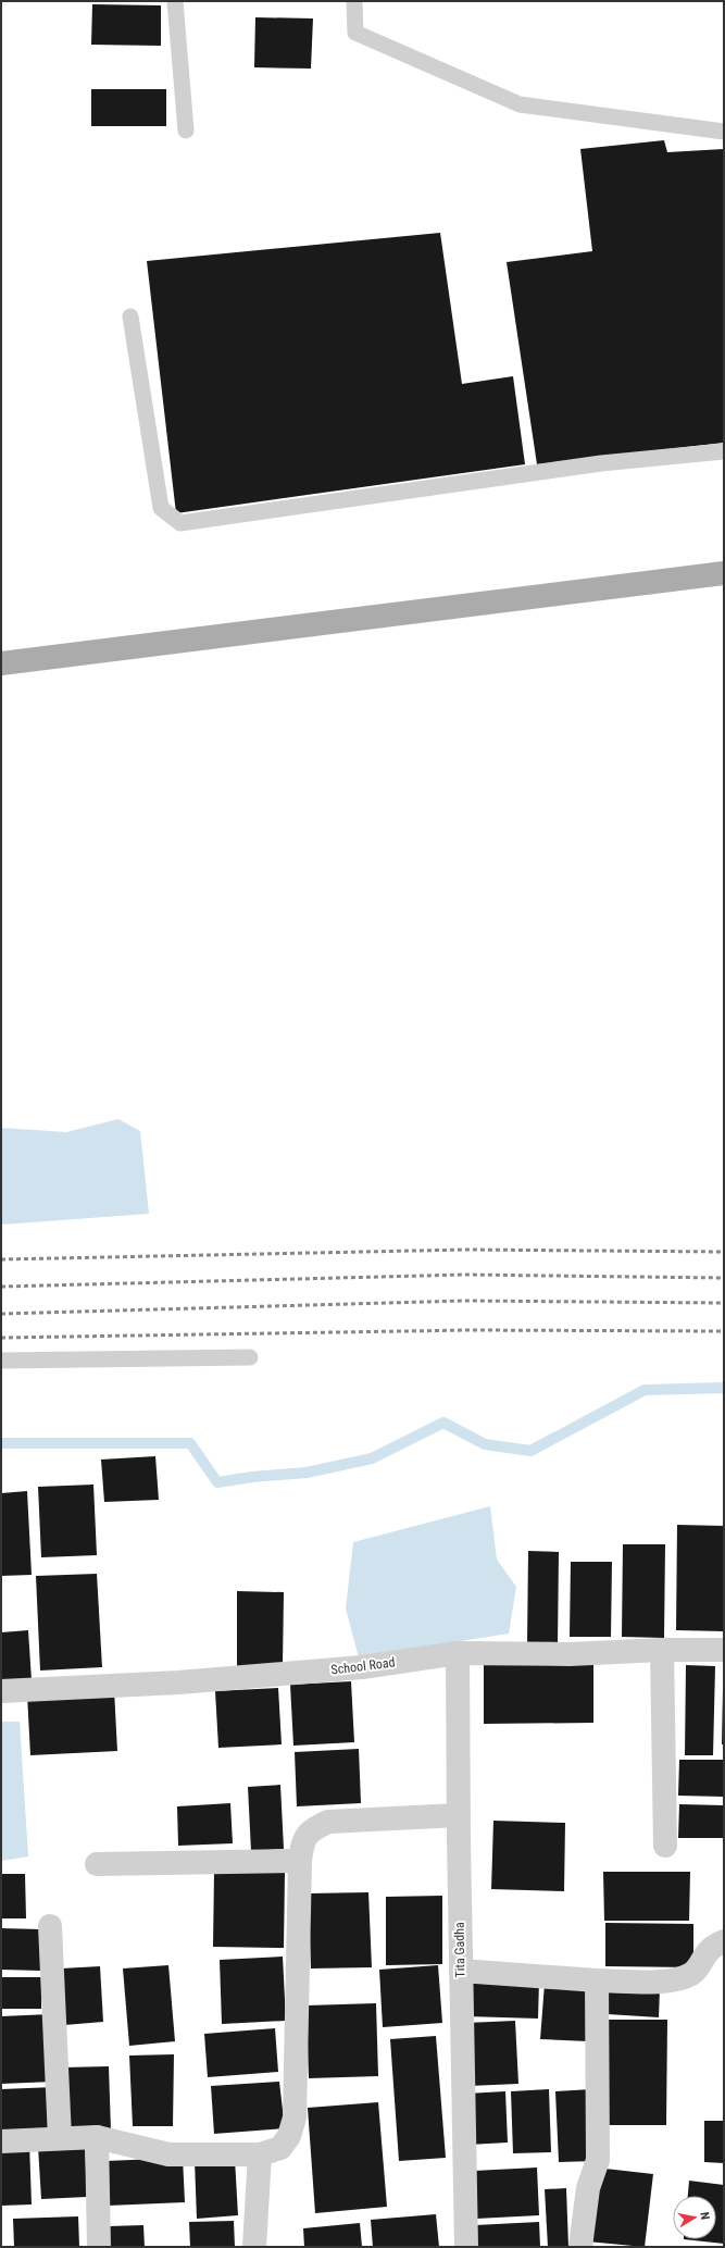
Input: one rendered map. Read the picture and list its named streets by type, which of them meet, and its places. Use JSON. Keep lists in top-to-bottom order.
{
  "streets": {
    "street": ["School Road", "Tita Gadha"]
  },
  "crossings": [
    ["School Road", "Tita Gadha"]
  ],
  "north": "right"
}
